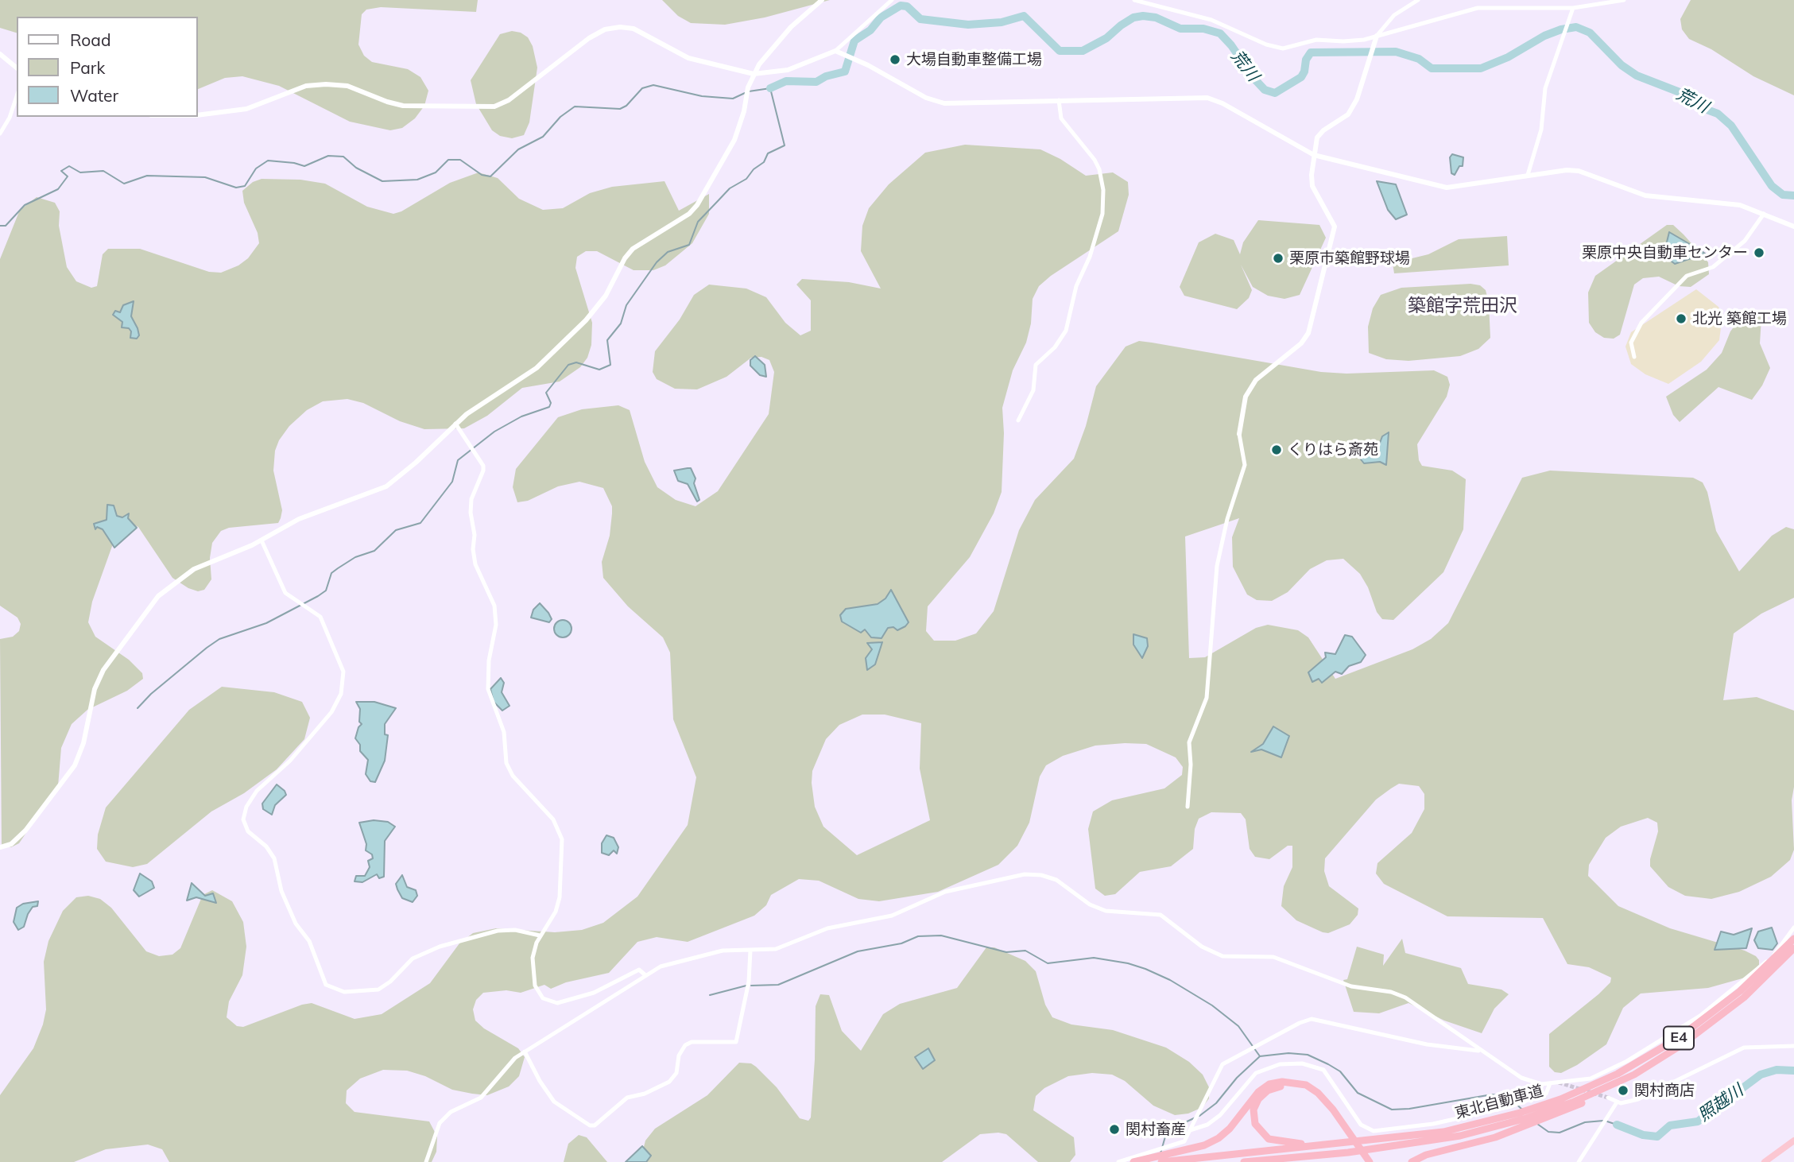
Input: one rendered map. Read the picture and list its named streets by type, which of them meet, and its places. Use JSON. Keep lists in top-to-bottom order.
{
  "streets": {
    "highway": ["E4", "東北自動車道"]
  },
  "crossings": [
    ["E4", "東北自動車道"]
  ],
  "districts": ["築館字荒田沢"],
  "water": ["荒川", "照越川"],
  "places": [
    "大場自動車整備工場",
    "栗原中央自動車センター",
    "栗原市築館野球場",
    "北光 築館工場",
    "くりはら斎苑",
    "関村商店",
    "関村畜産"
  ],
  "legend": ["Road", "Park", "Water"]
}
